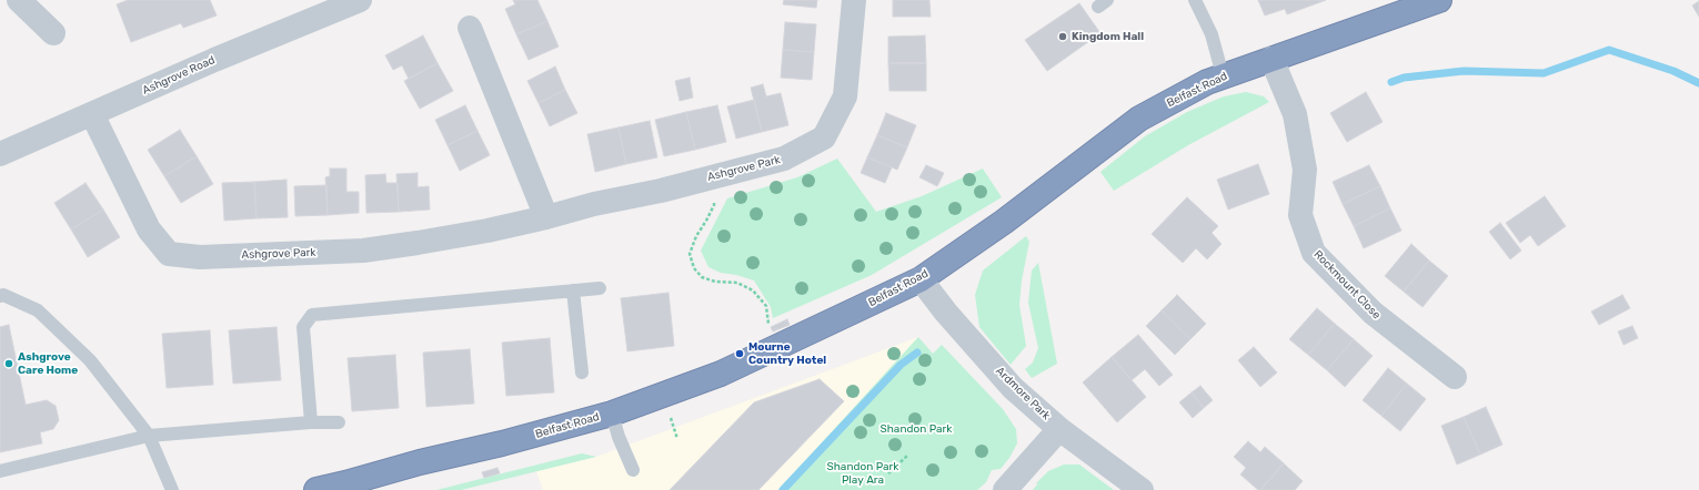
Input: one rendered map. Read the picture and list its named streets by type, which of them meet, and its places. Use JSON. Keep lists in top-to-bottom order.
{
  "streets": {
    "highway": ["Belfast Road"],
    "street": [
      "Ashgrove Road",
      "Ashgrove Park",
      "Rockmount Close",
      "Ardmore Park"
    ]
  },
  "crossings": [
    ["Ashgrove Road", "Ashgrove Park"],
    ["Belfast Road", "Rockmount Close"],
    ["Belfast Road", "Ardmore Park"]
  ],
  "parks": ["Shandon Park", "Shandon Park Play Ara"],
  "places": ["Kingdom Hall", "Mourne Country Hotel", "Ashgrove Care Home"]
}
